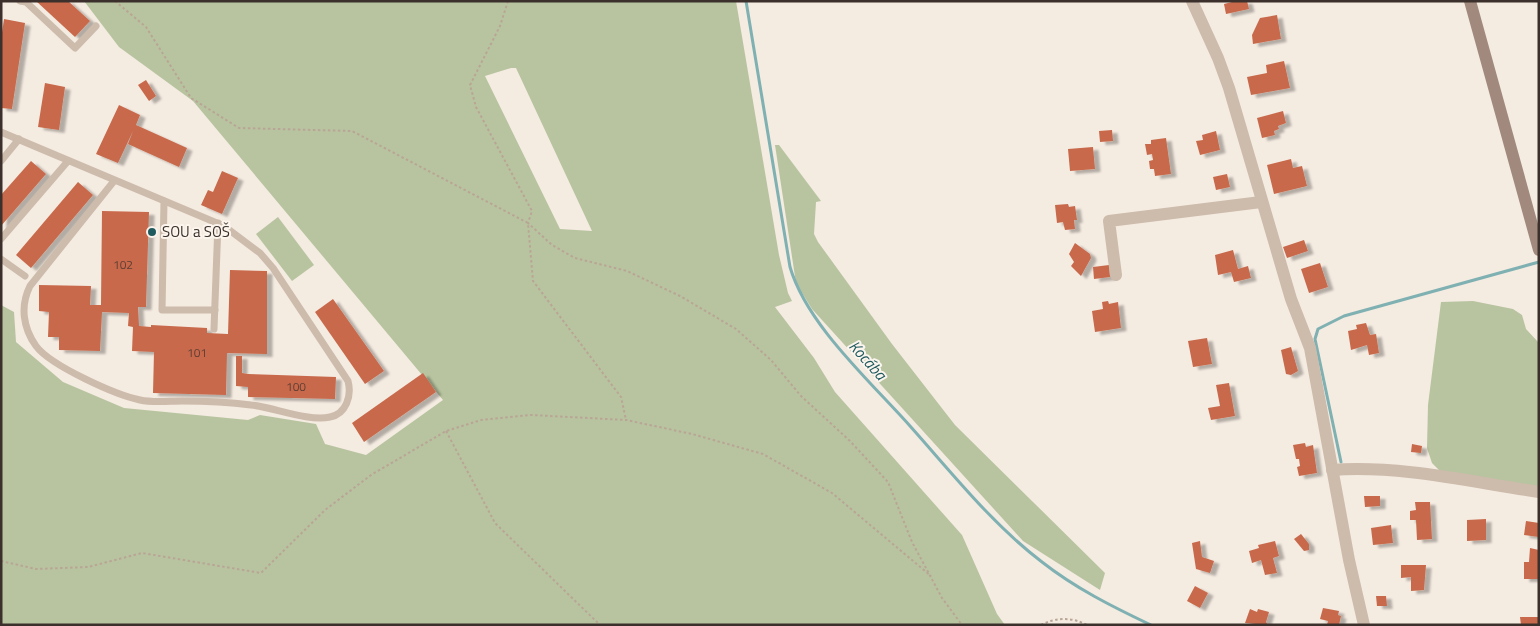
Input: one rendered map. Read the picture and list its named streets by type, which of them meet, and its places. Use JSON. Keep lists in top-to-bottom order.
{
  "water": ["Kocába"],
  "places": ["SOU a SOŠ"],
  "house_numbers": ["102", "101", "100"]
}
